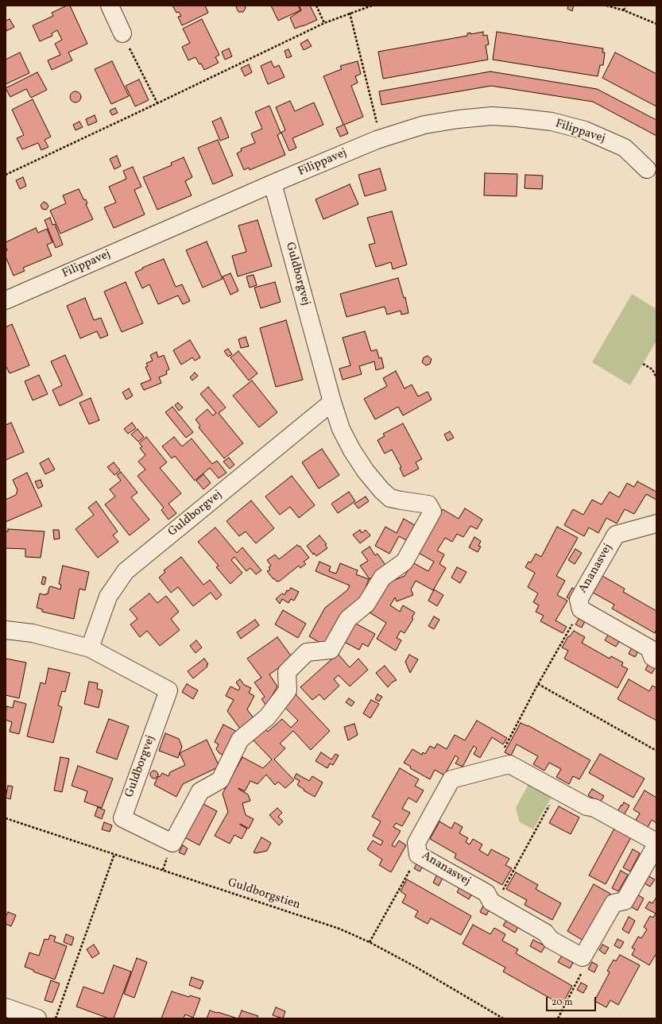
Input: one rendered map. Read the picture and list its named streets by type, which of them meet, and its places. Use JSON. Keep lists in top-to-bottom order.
{
  "streets": {
    "street": ["Filippavej", "Guldborgvej", "Ananasvej"],
    "path": ["Guldborgstien"]
  },
  "crossings": [
    ["Filippavej", "Guldborgvej"]
  ],
  "scale_bar": "20 m"
}
